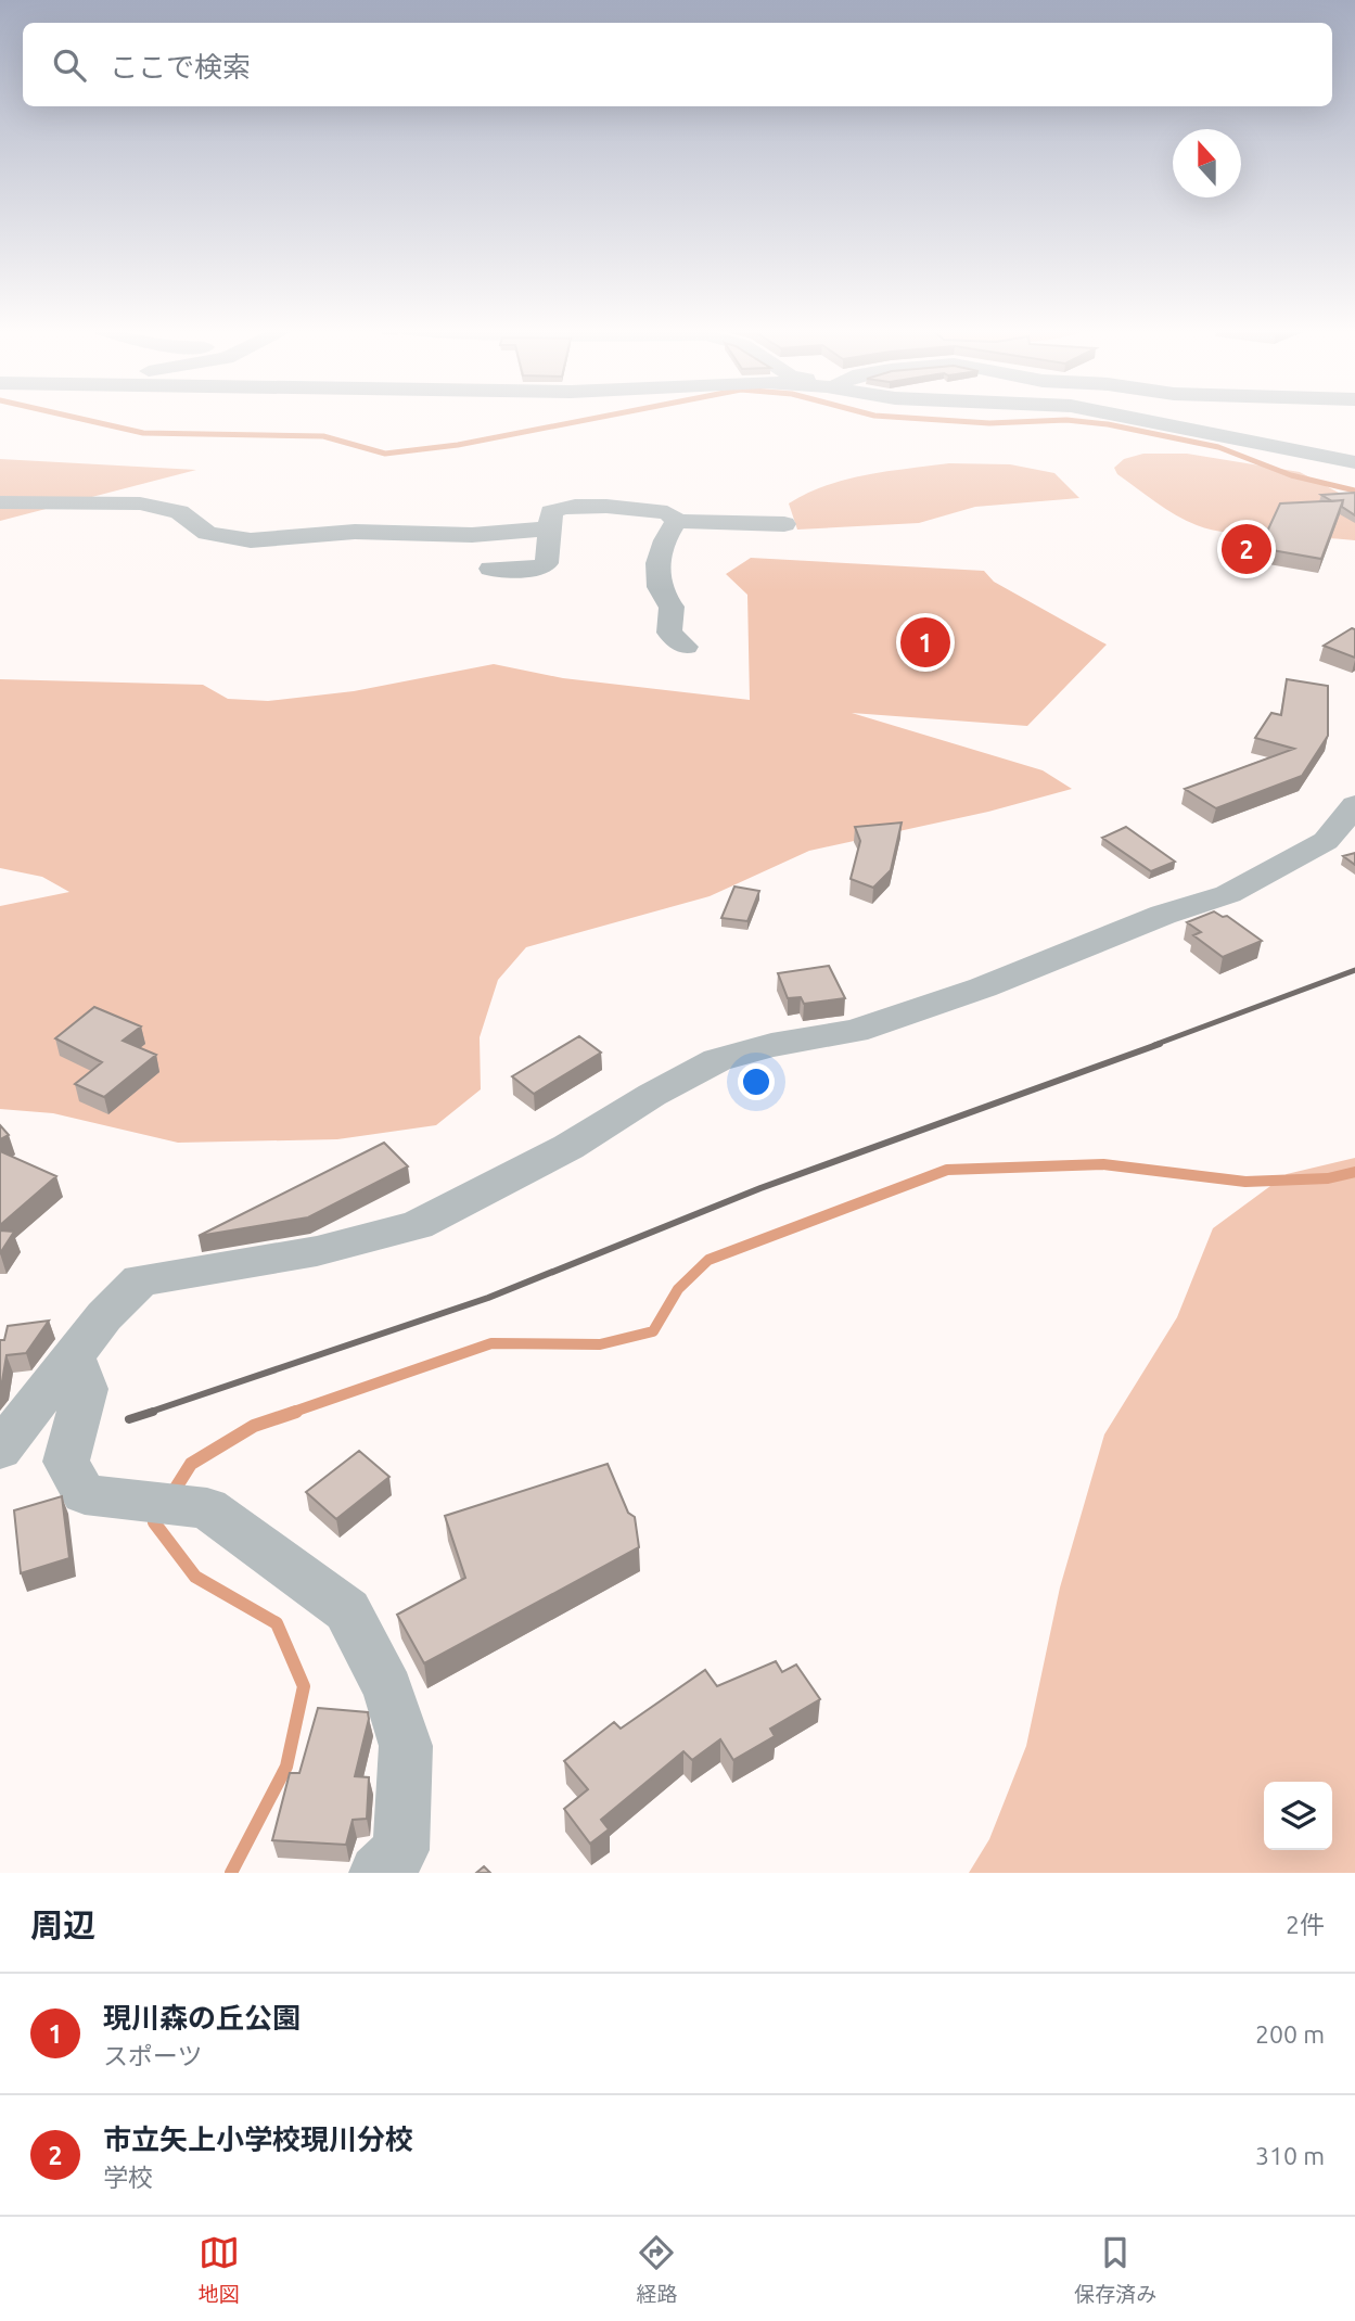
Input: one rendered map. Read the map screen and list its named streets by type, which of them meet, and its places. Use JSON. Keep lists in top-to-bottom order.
{
  "north": "top",
  "page": {
    "search": "ここで検索",
    "pins": ["2", "1"],
    "heading": ["周辺", "2件"],
    "list": [
      {
        "mark": "1",
        "name": "現川森の丘公園",
        "note": "スポーツ",
        "value": "200 m"
      },
      {
        "mark": "2",
        "name": "市立矢上小学校現川分校",
        "note": "学校",
        "value": "310 m"
      }
    ],
    "nav": ["地図", "経路", "保存済み"]
  }
}
